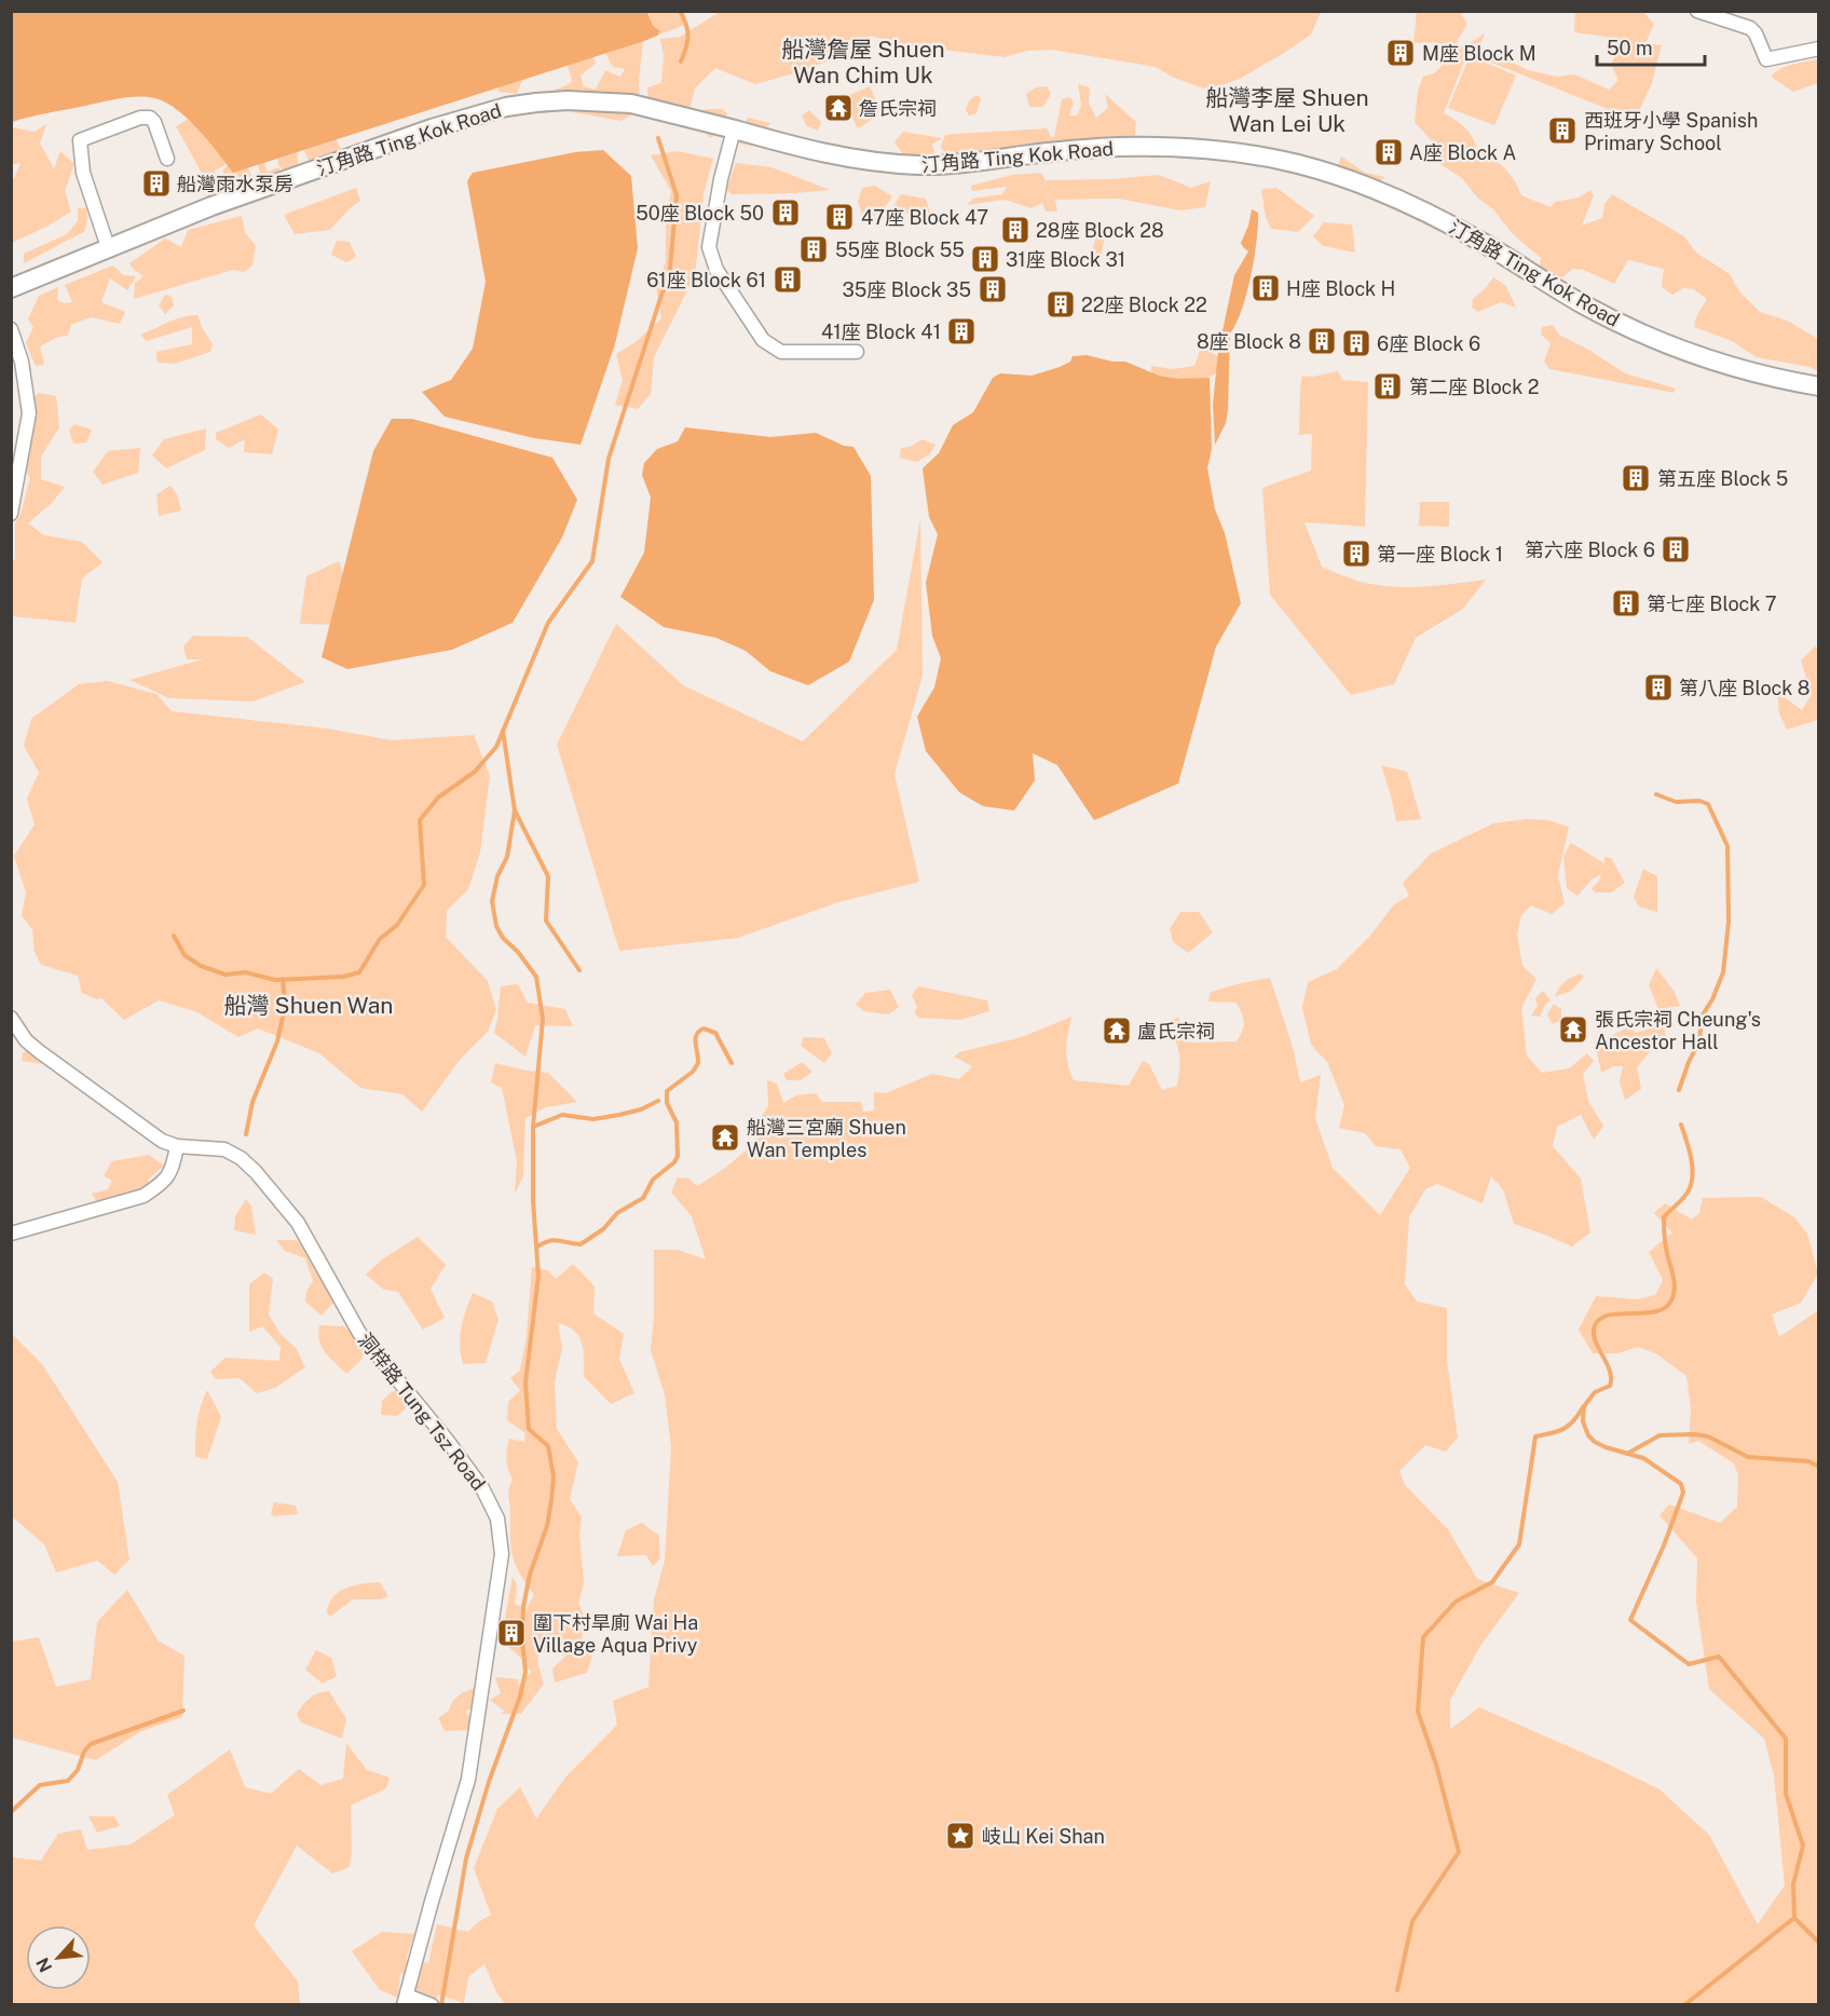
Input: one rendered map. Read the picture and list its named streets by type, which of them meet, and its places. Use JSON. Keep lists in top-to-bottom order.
{
  "streets": {
    "main road": ["汀角路 Ting Kok Road"],
    "street": ["洞梓路 Tung Tsz Road"]
  },
  "districts": ["船灣詹屋 Shuen Wan Chim Uk", "船灣李屋 Shuen Wan Lei Uk", "船灣 Shuen Wan"],
  "places": {
    "building": [
      "M座 Block M",
      "西班牙小學 Spanish Primary School",
      "A座 Block A",
      "船灣雨水泵房",
      "50座 Block 50",
      "47座 Block 47",
      "28座 Block 28",
      "55座 Block 55",
      "31座 Block 31",
      "61座 Block 61",
      "H座 Block H",
      "35座 Block 35",
      "22座 Block 22",
      "41座 Block 41",
      "8座 Block 8",
      "6座 Block 6",
      "第二座 Block 2",
      "第五座 Block 5",
      "第六座 Block 6",
      "第一座 Block 1",
      "第七座 Block 7",
      "第八座 Block 8",
      "圍下村旱廁 Wai Ha Village Aqua Privy"
    ],
    "temple": [
      "詹氏宗祠",
      "張氏宗祠 Cheung's Ancestor Hall",
      "盧氏宗祠",
      "船灣三宮廟 Shuen Wan Temples"
    ],
    "place": ["岐山 Kei Shan"]
  },
  "scale_bar": "50 m",
  "north": "bottom left"
}
